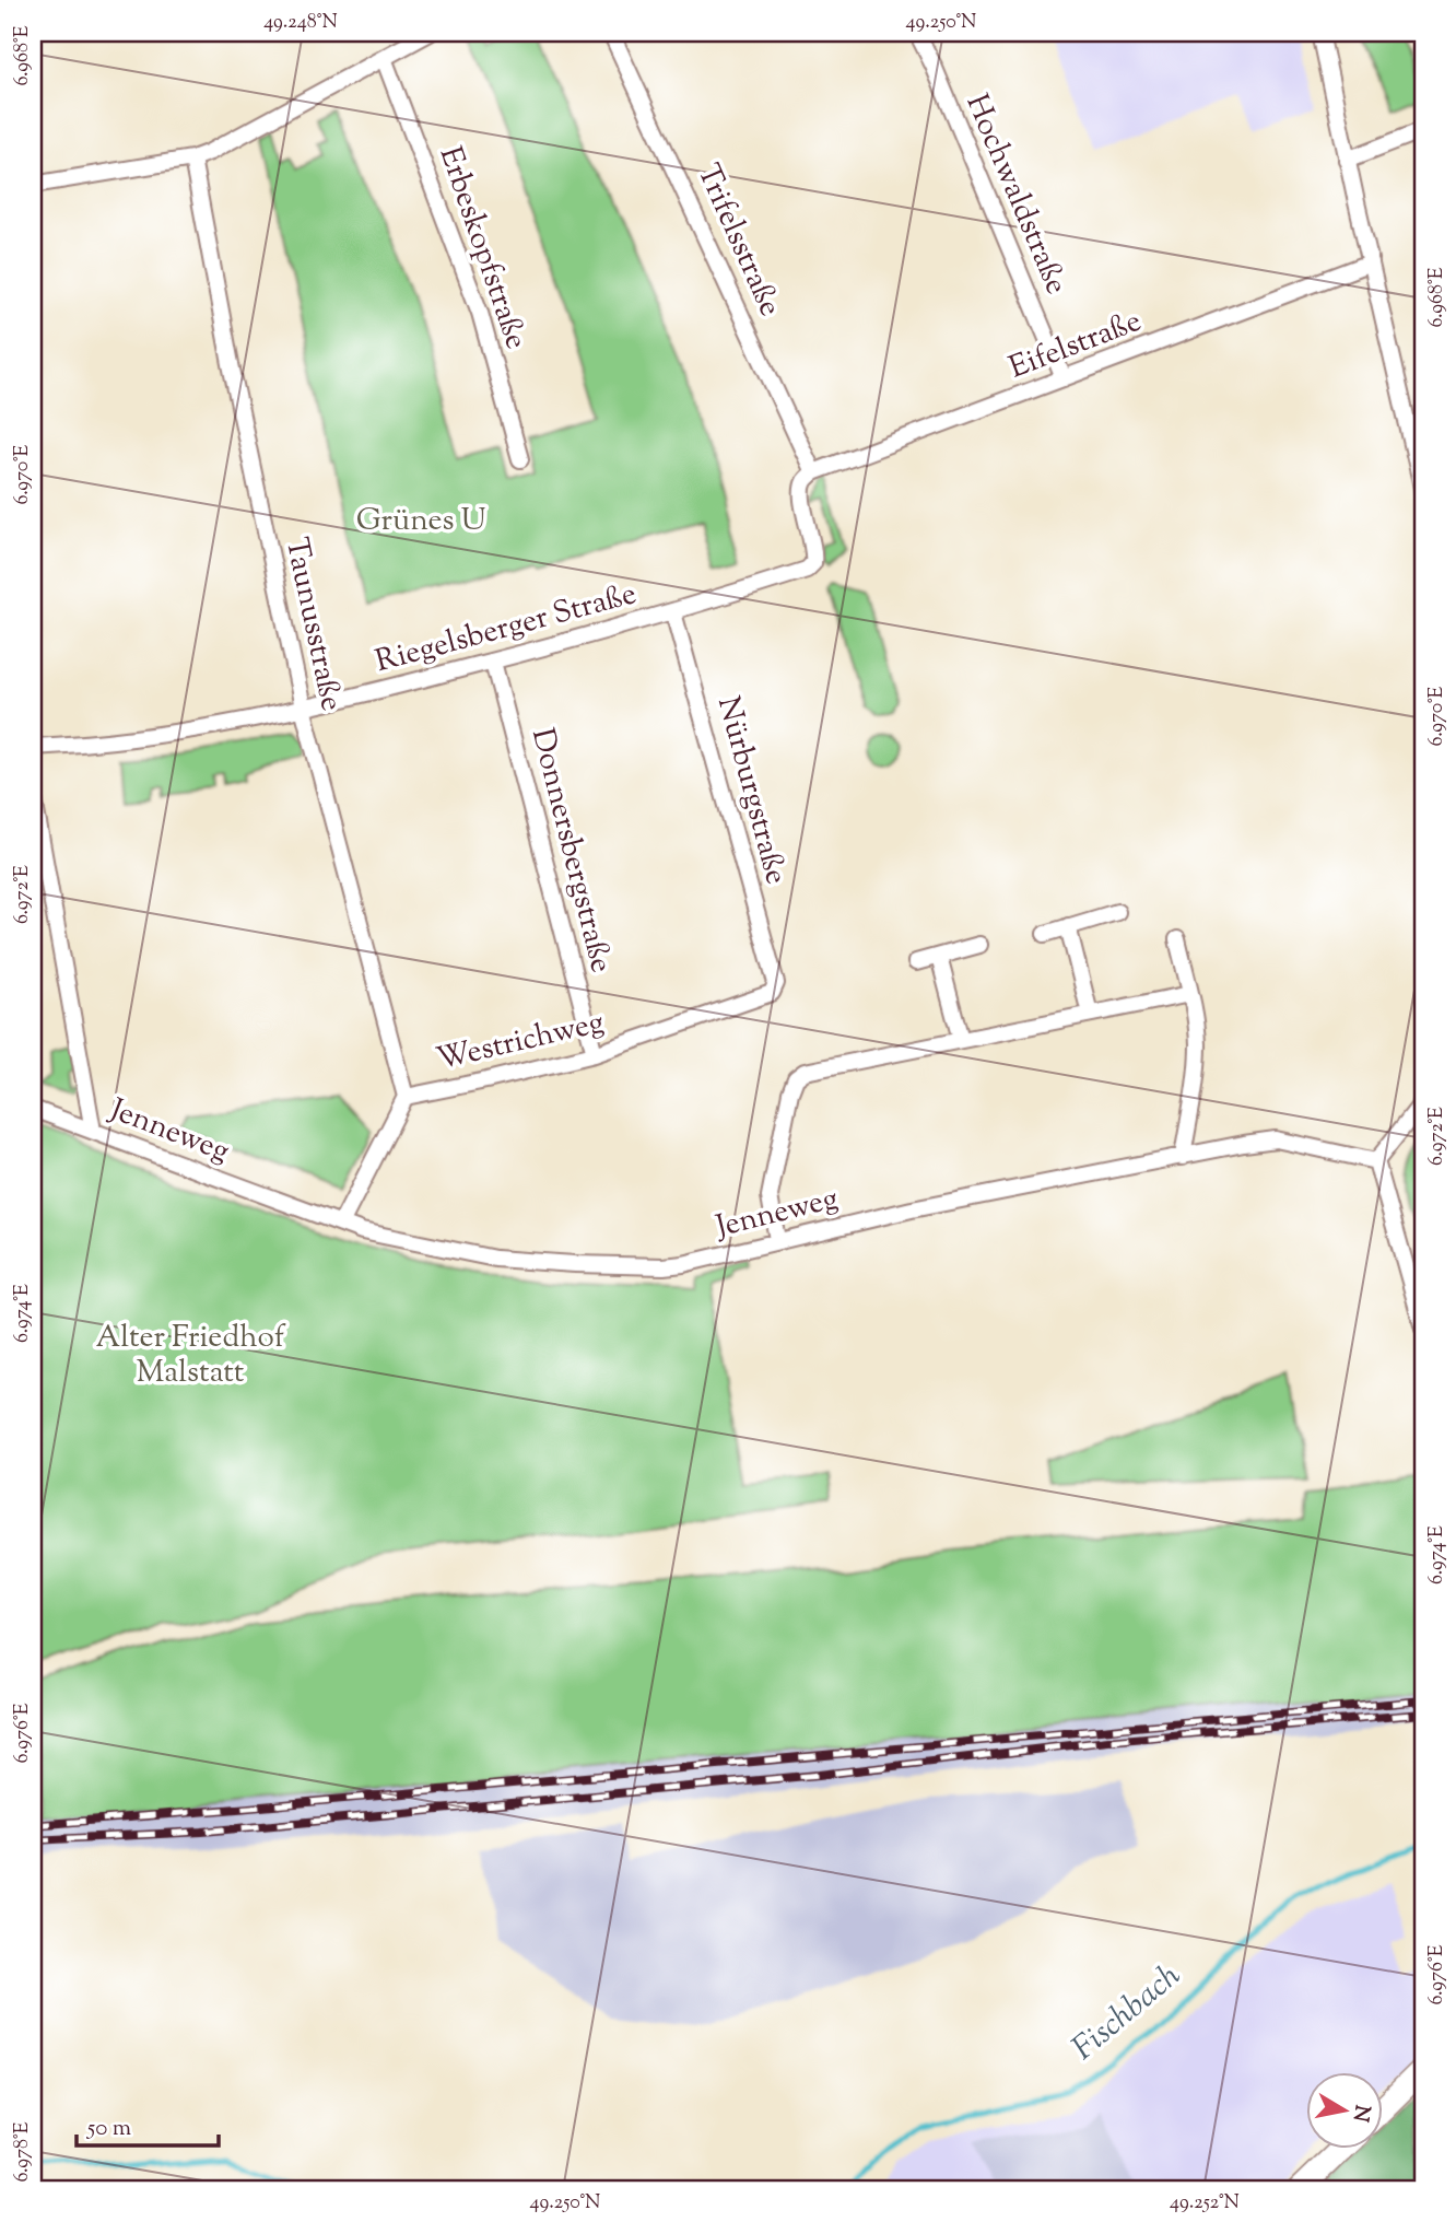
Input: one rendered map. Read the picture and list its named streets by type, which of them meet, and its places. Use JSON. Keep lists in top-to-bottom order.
{
  "streets": {
    "street": [
      "Hochwaldstraße",
      "Trifelsstraße",
      "Erbeskopfstraße",
      "Eifelstraße",
      "Taunusstraße",
      "Riegelsberger Straße",
      "Nürburgstraße",
      "Donnersbergstraße",
      "Westrichweg",
      "Jenneweg"
    ]
  },
  "crossings": [
    ["Hochwaldstraße", "Eifelstraße"],
    ["Trifelsstraße", "Eifelstraße"],
    ["Trifelsstraße", "Riegelsberger Straße"],
    ["Eifelstraße", "Riegelsberger Straße"],
    ["Taunusstraße", "Riegelsberger Straße"],
    ["Taunusstraße", "Westrichweg"],
    ["Riegelsberger Straße", "Nürburgstraße"],
    ["Riegelsberger Straße", "Donnersbergstraße"],
    ["Nürburgstraße", "Westrichweg"],
    ["Donnersbergstraße", "Westrichweg"],
    ["Westrichweg", "Jenneweg"]
  ],
  "water": ["Fischbach"],
  "parks": ["Grünes U", "Alter Friedhof Malstatt"],
  "scale_bar": "50 m",
  "north": "right",
  "coordinates": [
    "49.248°N",
    "49.250°N",
    "6.968°E",
    "6.970°E",
    "6.972°E",
    "6.974°E",
    "6.976°E",
    "6.978°E",
    "49.252°N"
  ]
}
